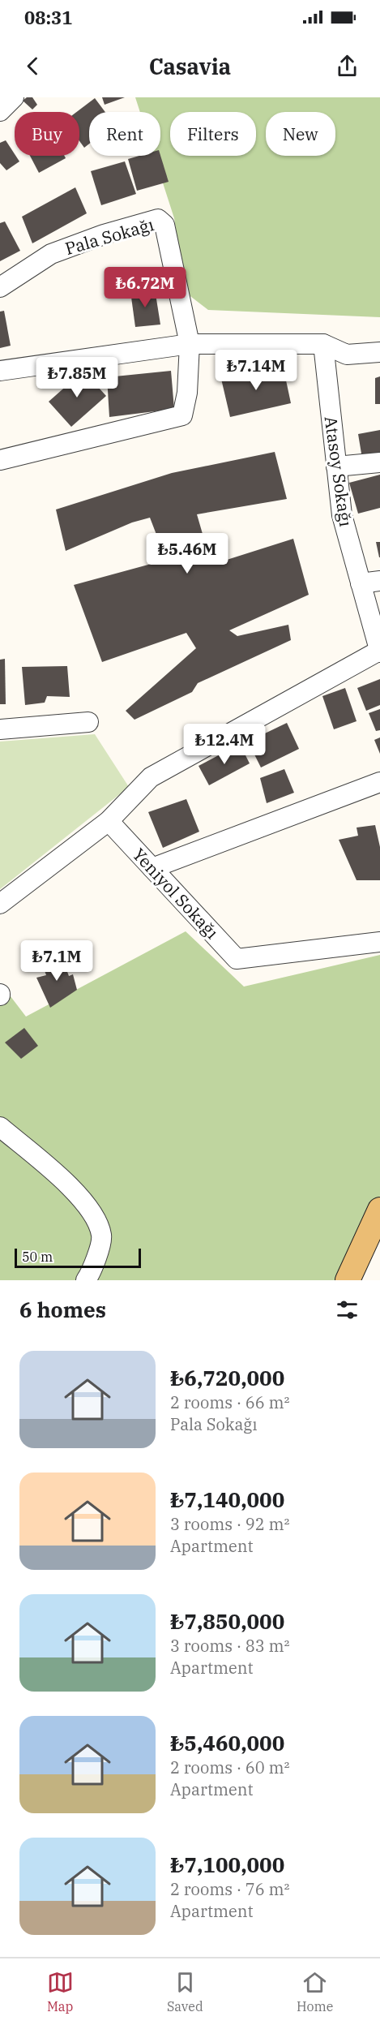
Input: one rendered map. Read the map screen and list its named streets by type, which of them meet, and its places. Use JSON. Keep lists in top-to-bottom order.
{
  "streets": {
    "street": ["Pala Sokağı", "Atasoy Sokağı", "Yeniyol Sokağı"]
  },
  "scale_bar": "50 m",
  "page": {
    "status": "08:31",
    "header": "Casavia",
    "chip": [
      "Buy",
      "Rent",
      "Filters",
      "New"
    ],
    "price": [
      "₺6.72M",
      "₺7.14M",
      "₺7.85M",
      "₺5.46M",
      "₺12.4M",
      "₺7.1M"
    ],
    "scale": "50 m",
    "heading": "6 homes",
    "list": [
      {
        "name": "₺6,720,000",
        "note": "2 rooms · 66 m² · Pala Sokağı"
      },
      {
        "name": "₺7,140,000",
        "note": "3 rooms · 92 m² · Apartment"
      },
      {
        "name": "₺7,850,000",
        "note": "3 rooms · 83 m² · Apartment"
      },
      {
        "name": "₺5,460,000",
        "note": "2 rooms · 60 m² · Apartment"
      },
      {
        "name": "₺7,100,000",
        "note": "2 rooms · 76 m² · Apartment"
      }
    ],
    "tabs": ["Map", "Saved", "Home"]
  }
}
